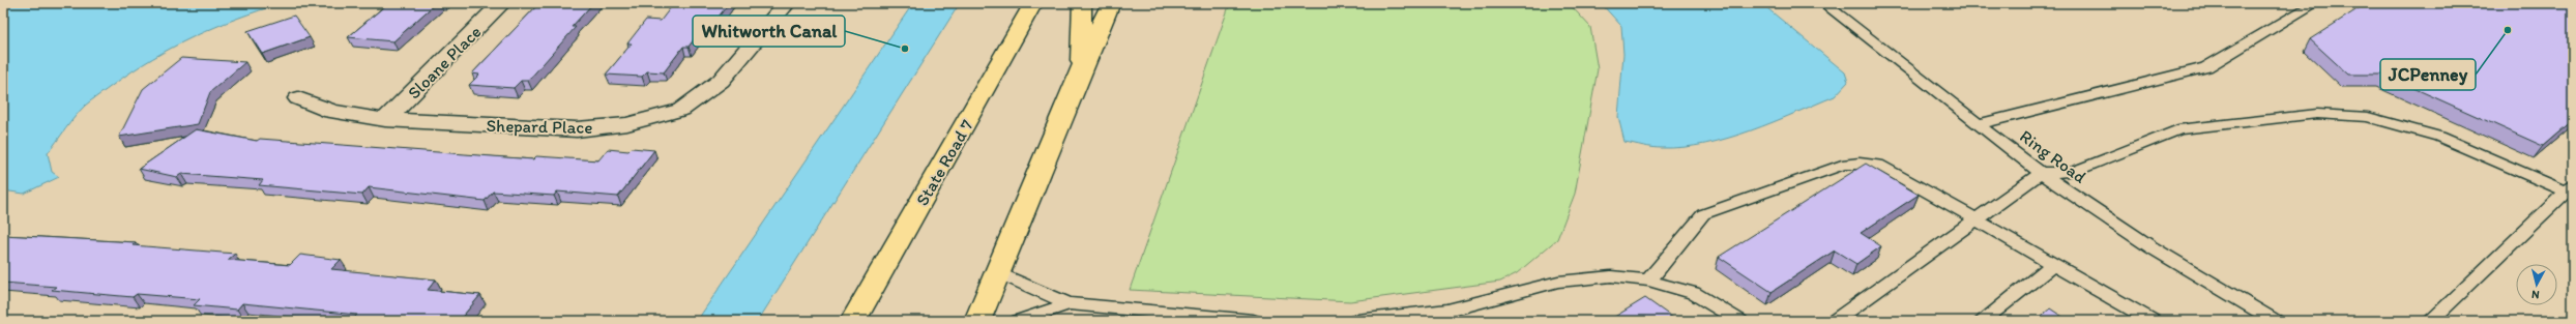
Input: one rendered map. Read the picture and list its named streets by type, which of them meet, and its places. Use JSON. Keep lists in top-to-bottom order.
{
  "streets": {
    "main road": ["State Road 7"],
    "street": ["Sloane Place", "Shepard Place"],
    "lane": ["Ring Road"]
  },
  "crossings": [
    ["Sloane Place", "Shepard Place"]
  ],
  "places": ["JCPenney", "Whitworth Canal"],
  "north": "bottom"
}
